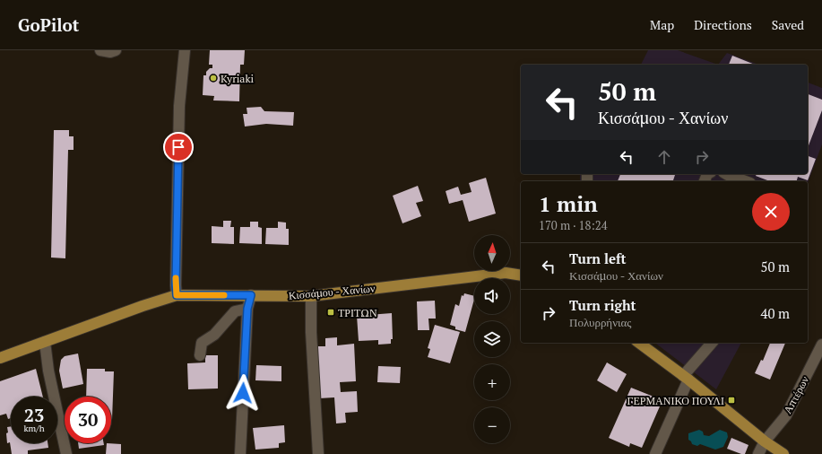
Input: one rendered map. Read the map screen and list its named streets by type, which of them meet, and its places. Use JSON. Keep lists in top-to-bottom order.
{
  "streets": {
    "main road": ["Κισσάμου - Χανίων"],
    "street": ["Απτέρων"]
  },
  "places": {
    "other": ["Kyriaki"],
    "transit": ["ΤΡΙΤΩΝ", "ΓΕΡΜΑΝΙΚΟ ΠΟΥΛΙ"]
  },
  "north": "top",
  "page": {
    "header": "GoPilot",
    "nav": ["Map", "Directions", "Saved"],
    "turn": ["50 m", "Κισσάμου - Χανίων"],
    "heading": ["1 min", "170 m · 18:24"],
    "map_buttons": ["+", "−"],
    "list": [
      {
        "name": "Turn left",
        "note": "Κισσάμου - Χανίων",
        "value": "50 m"
      },
      {
        "name": "Turn right",
        "note": "Πολυρρήνιας",
        "value": "40 m"
      }
    ],
    "speed": "23 km/h",
    "limit": "30"
  }
}
